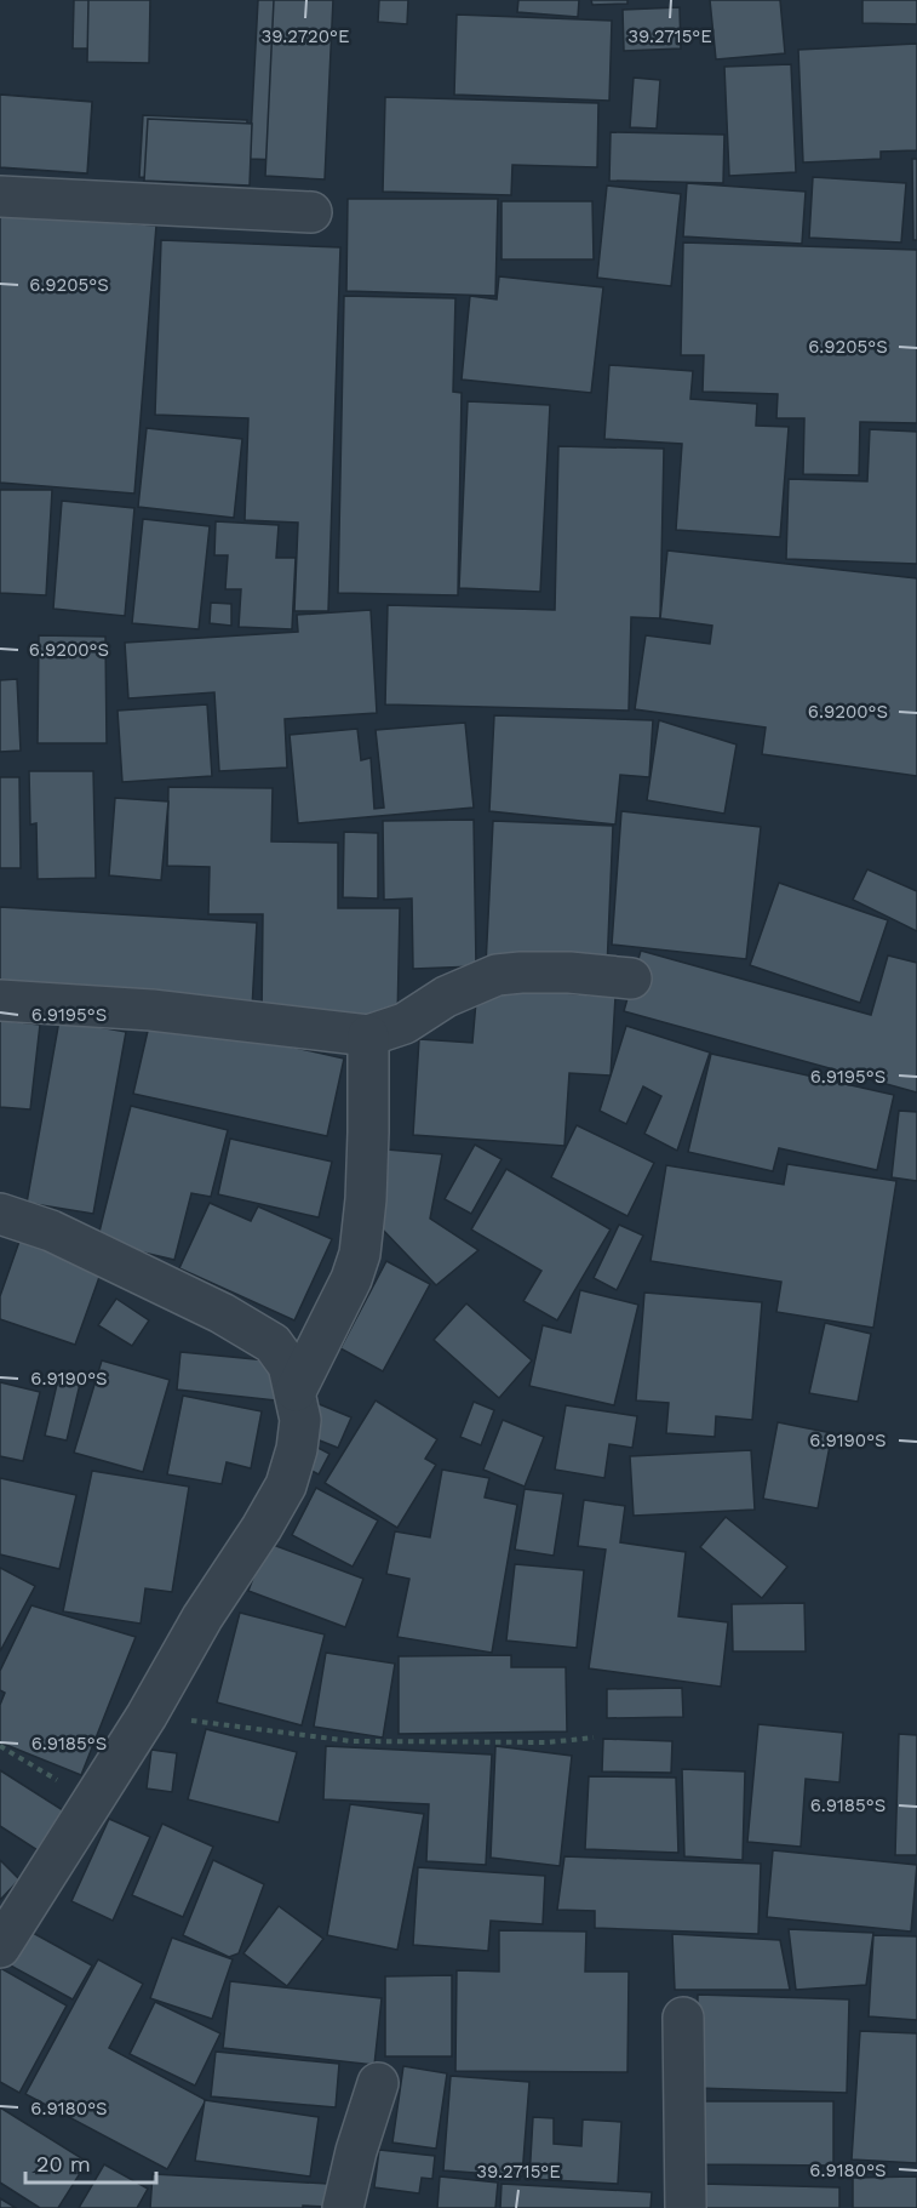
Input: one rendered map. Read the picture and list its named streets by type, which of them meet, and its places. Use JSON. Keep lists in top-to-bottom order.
{
  "scale_bar": "20 m",
  "coordinates": [
    "39.2720°E",
    "39.2715°E",
    "6.9205°S",
    "6.9200°S",
    "6.9195°S",
    "6.9190°S",
    "6.9185°S",
    "6.9180°S"
  ]
}
